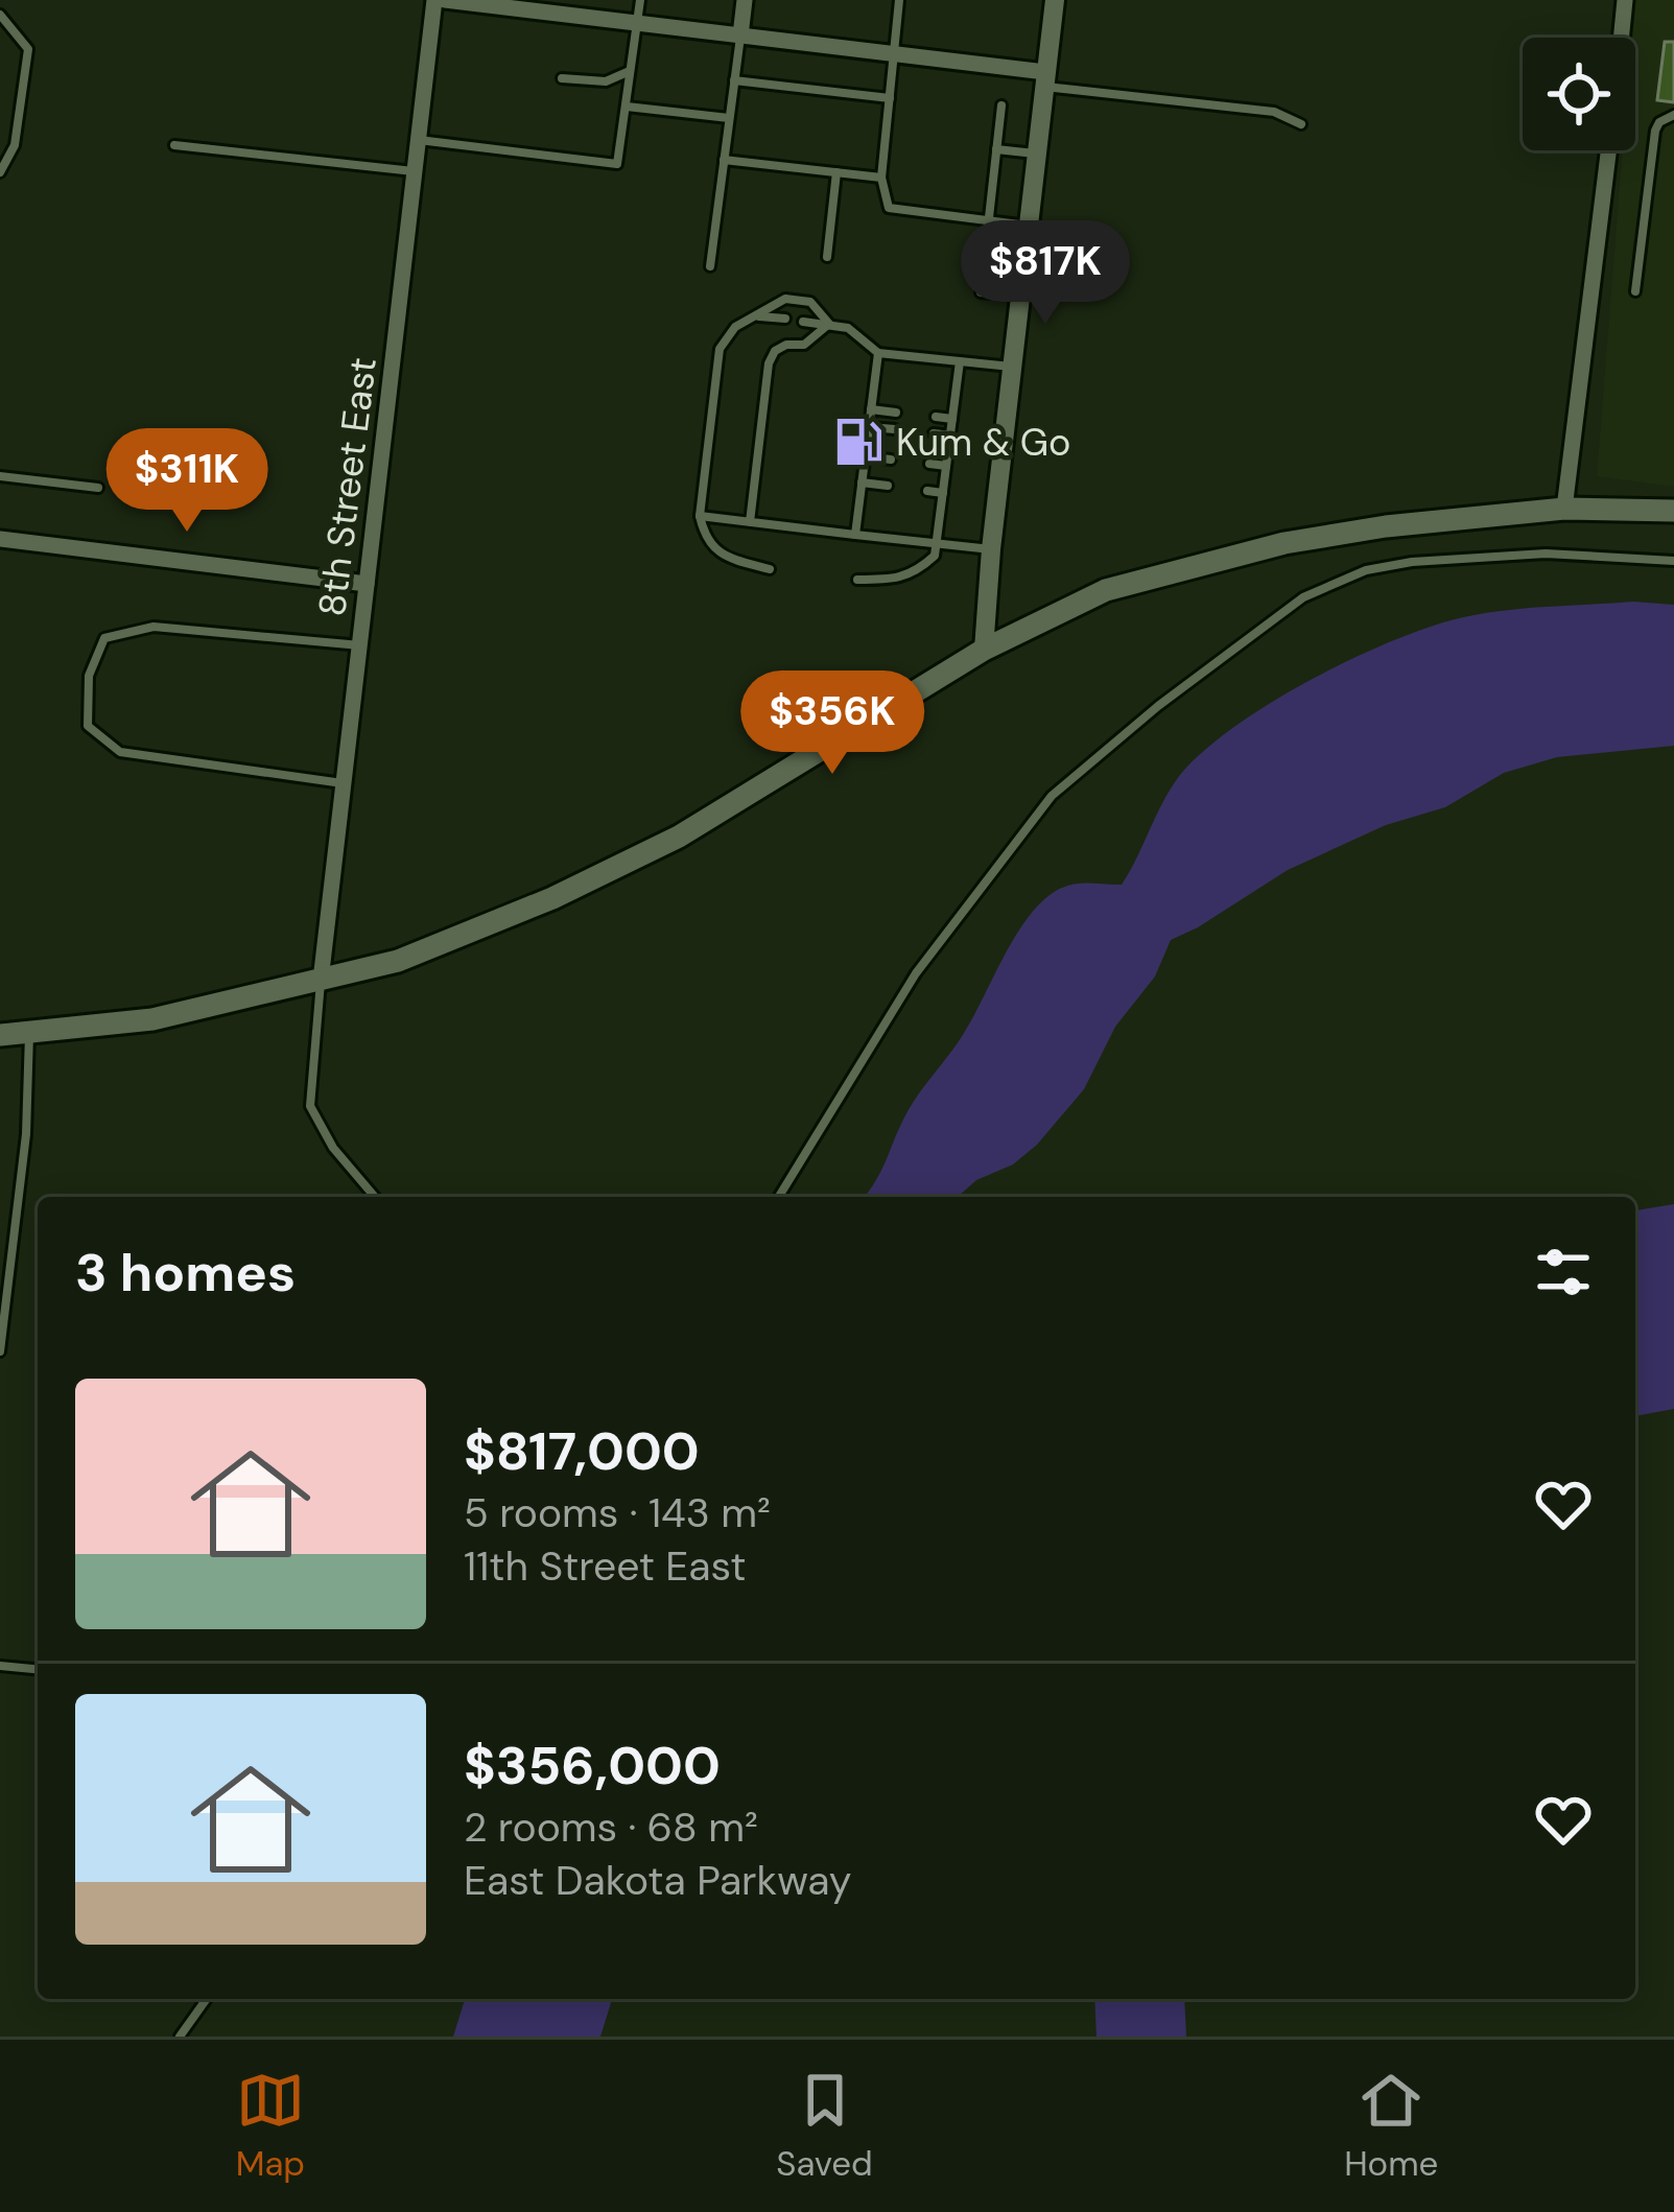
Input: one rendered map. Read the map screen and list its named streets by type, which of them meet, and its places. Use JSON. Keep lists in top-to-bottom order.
{
  "streets": {
    "street": ["8th Street East"]
  },
  "places": {
    "fuel station": ["Kum & Go"]
  },
  "page": {
    "price": ["$817K", "$311K", "$356K"],
    "heading": "3 homes",
    "list": [
      {
        "name": "$817,000",
        "note": "5 rooms · 143 m² · 11th Street East"
      },
      {
        "name": "$356,000",
        "note": "2 rooms · 68 m² · East Dakota Parkway"
      }
    ],
    "tabs": ["Map", "Saved", "Home"]
  }
}
